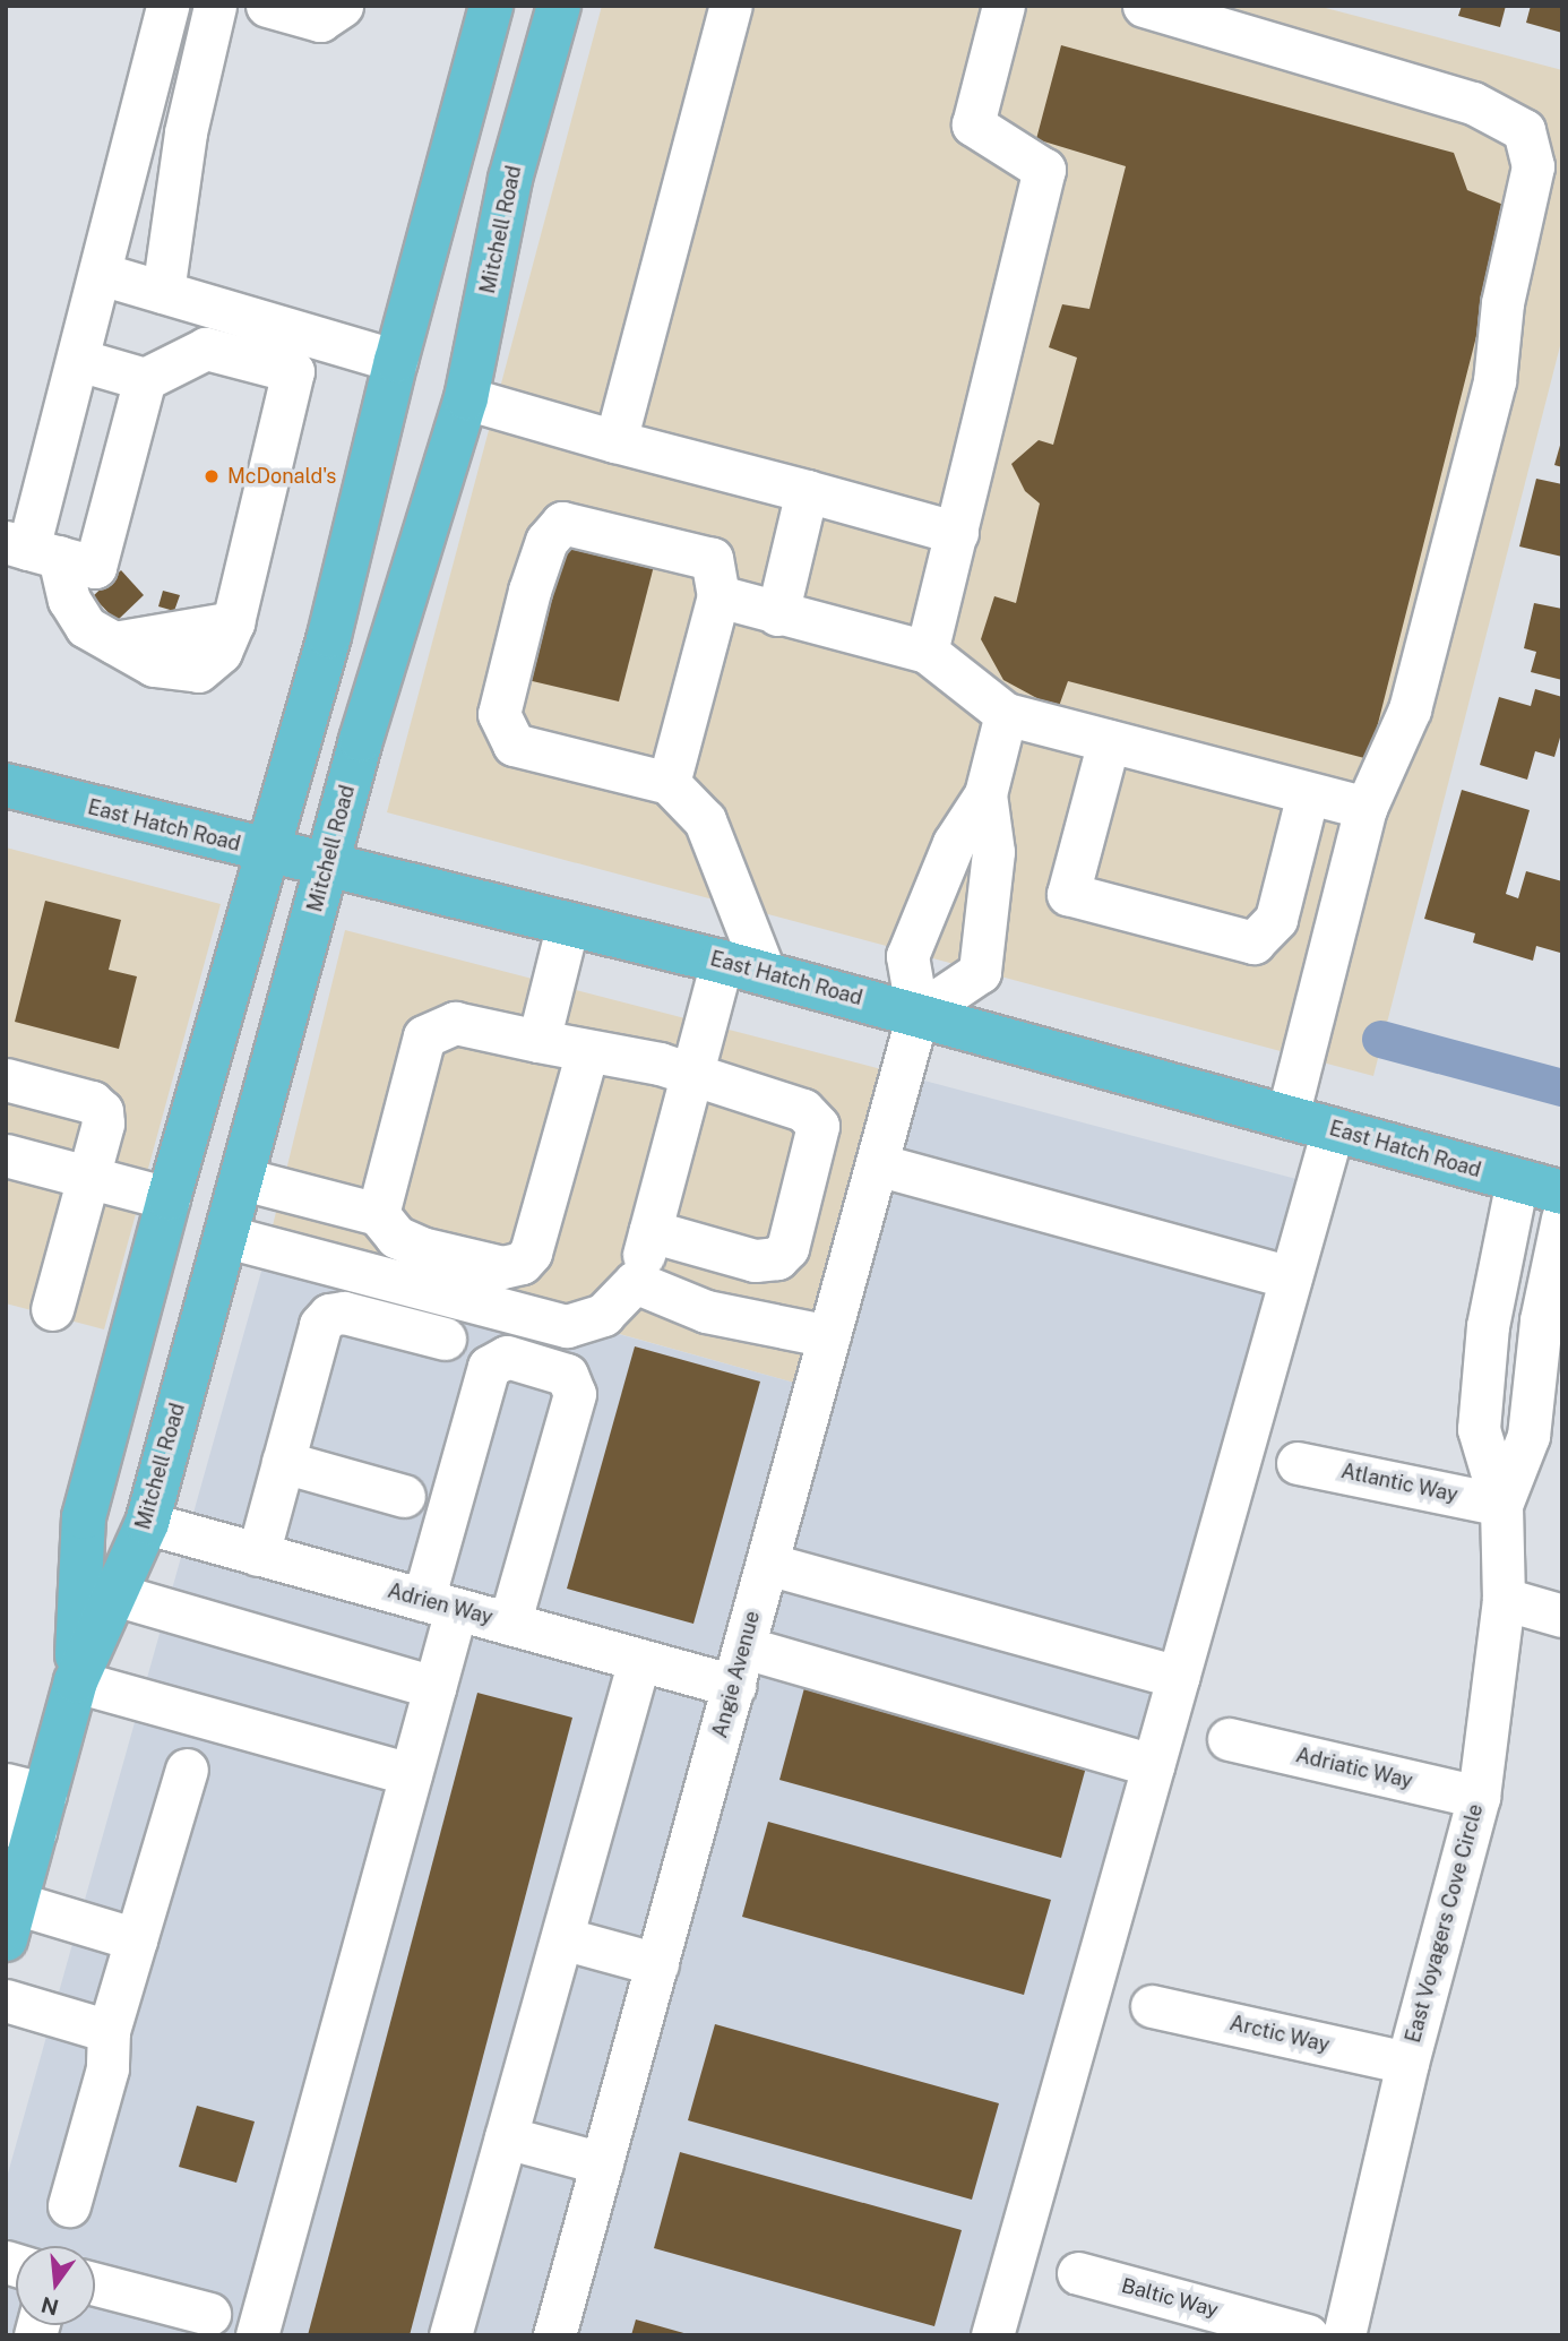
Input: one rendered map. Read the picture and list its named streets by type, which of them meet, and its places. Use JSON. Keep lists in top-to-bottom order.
{
  "streets": {
    "main road": ["Mitchell Road", "East Hatch Road"],
    "street": [
      "Atlantic Way",
      "Adrien Way",
      "Angie Avenue",
      "Adriatic Way",
      "East Voyagers Cove Circle",
      "Arctic Way",
      "Baltic Way"
    ]
  },
  "crossings": [
    ["Mitchell Road", "East Hatch Road"],
    ["Mitchell Road", "Adrien Way"],
    ["East Hatch Road", "Angie Avenue"],
    ["East Hatch Road", "East Voyagers Cove Circle"],
    ["Atlantic Way", "East Voyagers Cove Circle"],
    ["Adrien Way", "Angie Avenue"],
    ["Adriatic Way", "East Voyagers Cove Circle"],
    ["East Voyagers Cove Circle", "Arctic Way"]
  ],
  "places": ["McDonald's"],
  "north": "bottom"
}
